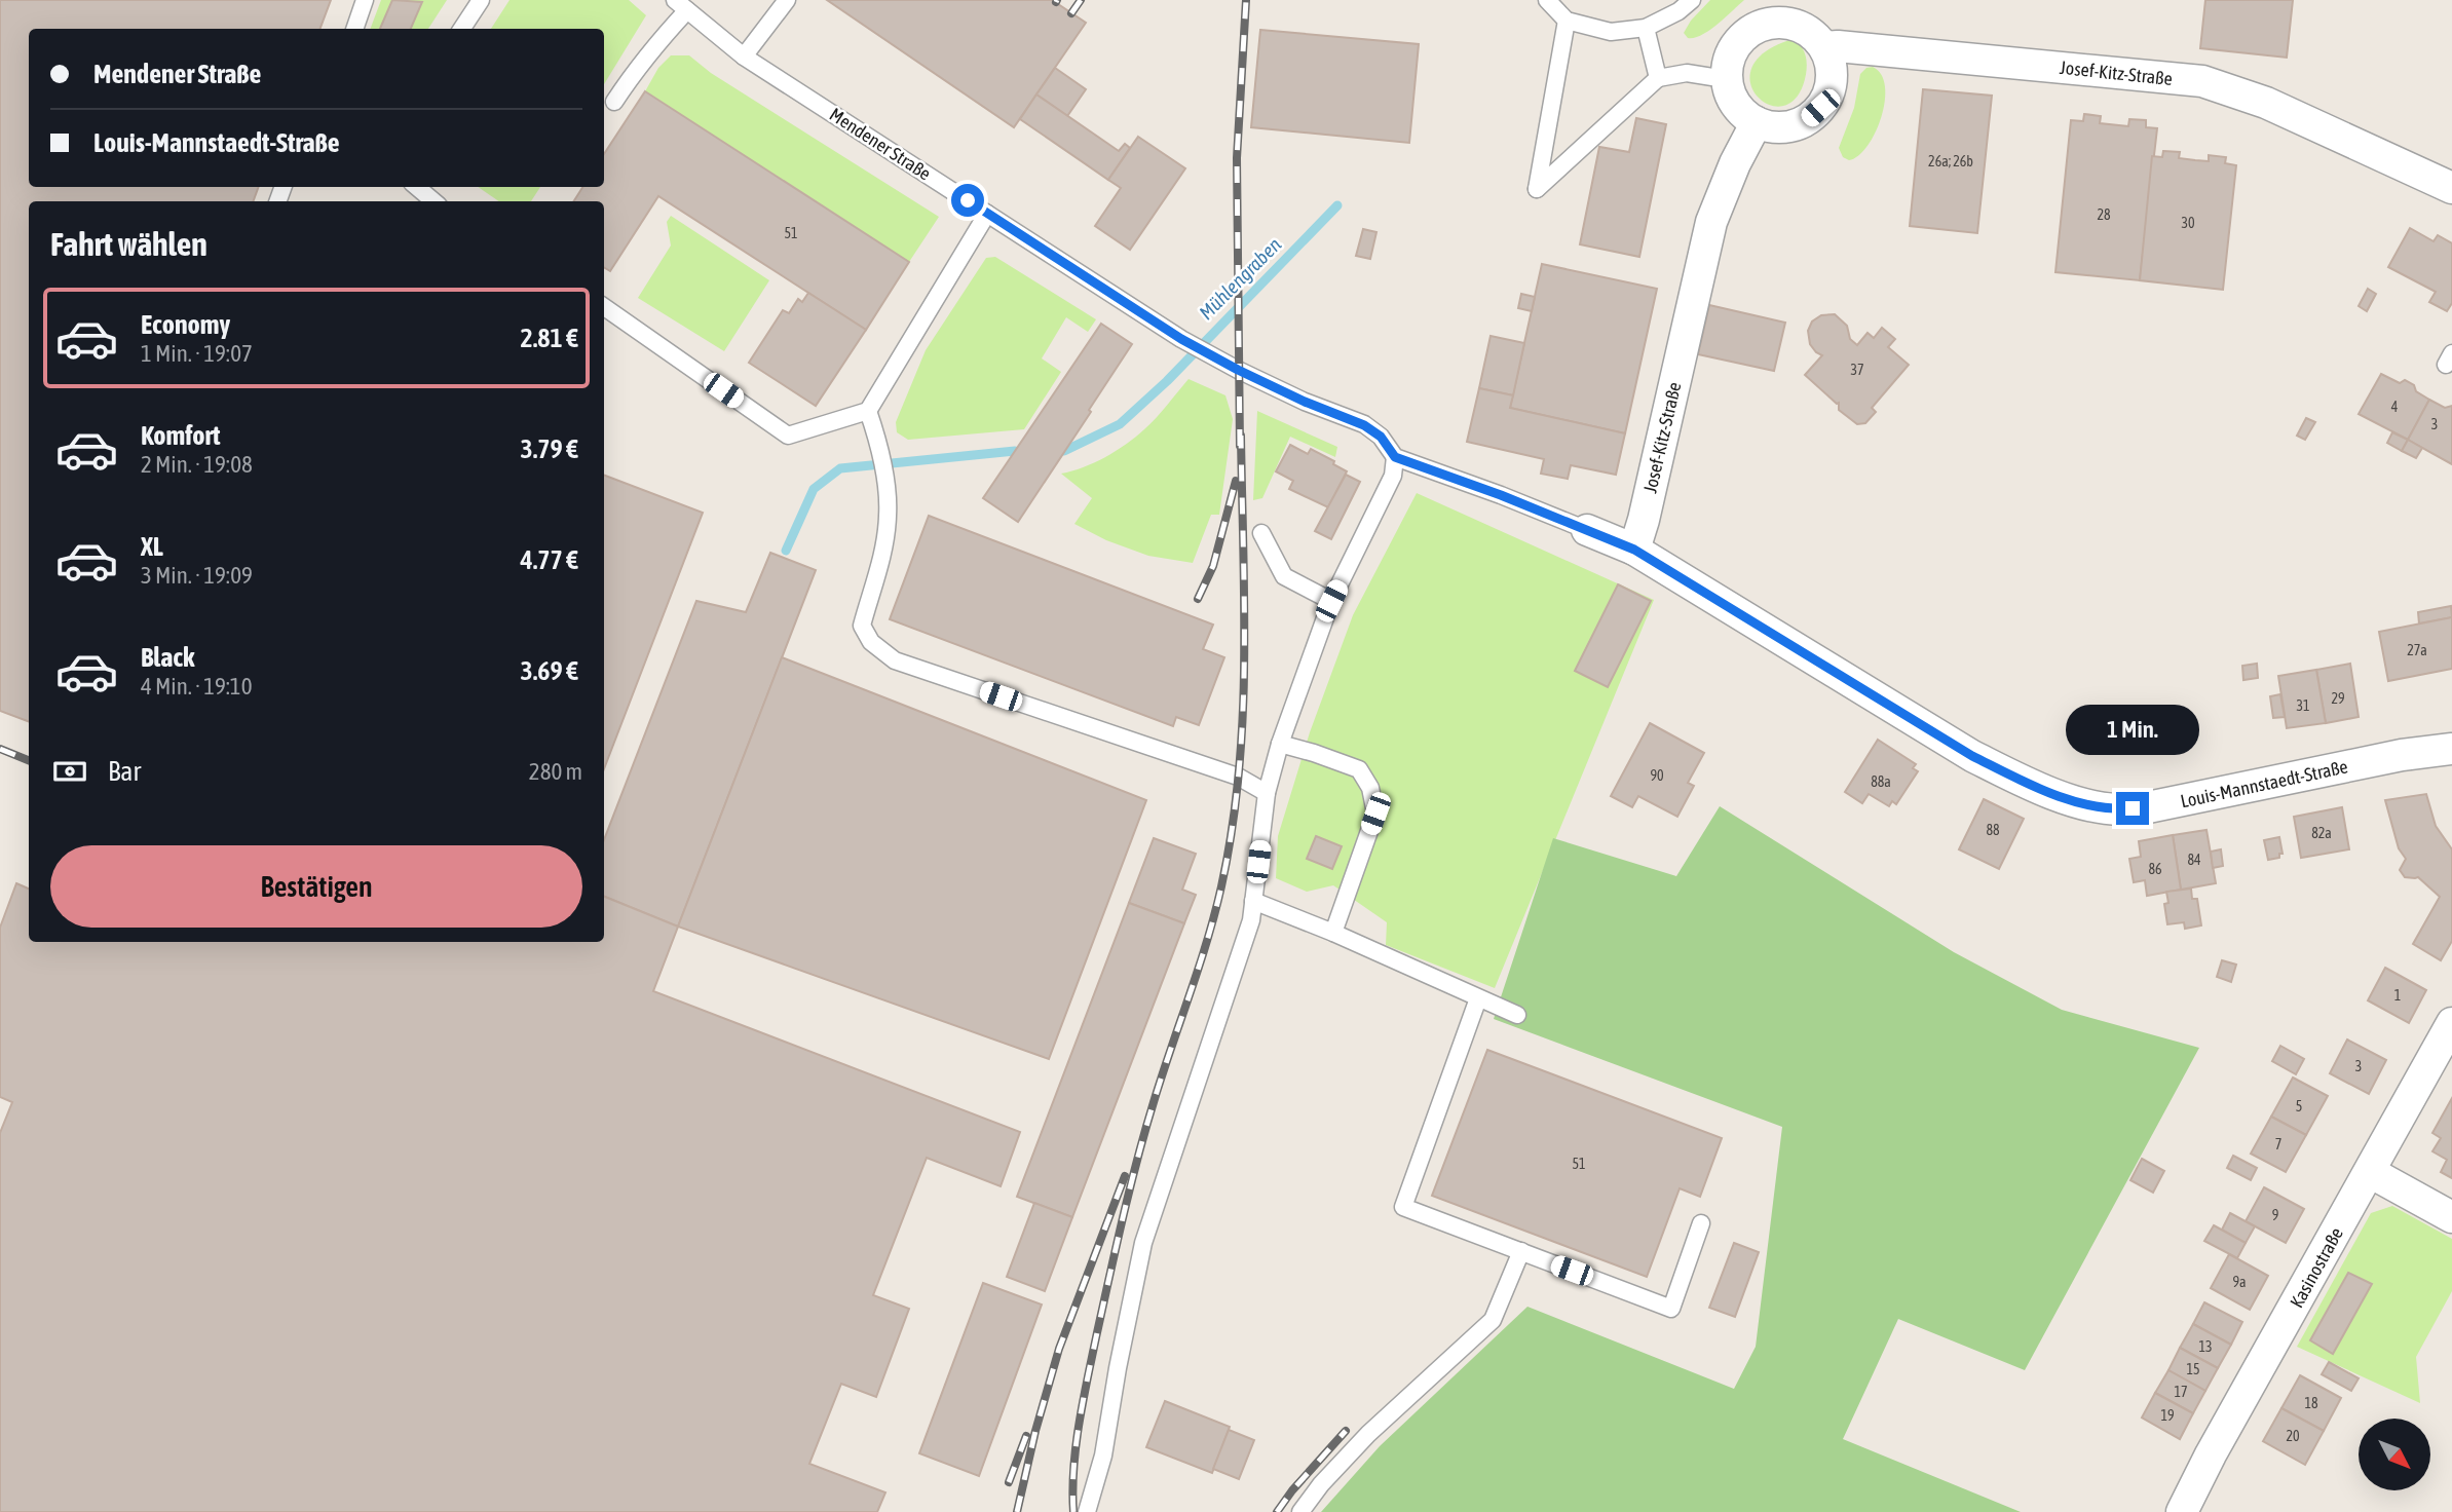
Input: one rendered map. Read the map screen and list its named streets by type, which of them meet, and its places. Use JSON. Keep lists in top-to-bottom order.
{
  "streets": {
    "street": ["Josef-Kitz-Straße", "Louis-Mannstaedt-Straße", "Kasinostraße"],
    "lane": ["Mendener Straße"]
  },
  "crossings": [
    ["Josef-Kitz-Straße", "Louis-Mannstaedt-Straße"],
    ["Mendener Straße", "Louis-Mannstaedt-Straße"]
  ],
  "water": ["Mühlengraben"],
  "house_numbers": [
    "26a; 26b",
    "28",
    "30",
    "51",
    "37",
    "4",
    "3",
    "27a",
    "29",
    "31",
    "90",
    "88a",
    "88",
    "82a",
    "84",
    "86",
    "1",
    "3",
    "5",
    "7",
    "51",
    "9",
    "9a",
    "13",
    "15",
    "17",
    "18",
    "19",
    "20"
  ],
  "north": "bottom right",
  "page": {
    "banner": ["Mendener Straße", "Louis-Mannstaedt-Straße"],
    "heading": "Fahrt wählen",
    "list": [
      {
        "name": "Economy",
        "note": "1 Min. · 19:07",
        "value": "2.81 €"
      },
      {
        "name": "Komfort",
        "note": "2 Min. · 19:08",
        "value": "3.79 €"
      },
      {
        "name": "XL",
        "note": "3 Min. · 19:09",
        "value": "4.77 €"
      },
      {
        "name": "Black",
        "note": "4 Min. · 19:10",
        "value": "3.69 €"
      }
    ],
    "bubble": "1 Min.",
    "pay": ["Bar", "280 m"],
    "buttons": "Bestätigen"
  }
}
